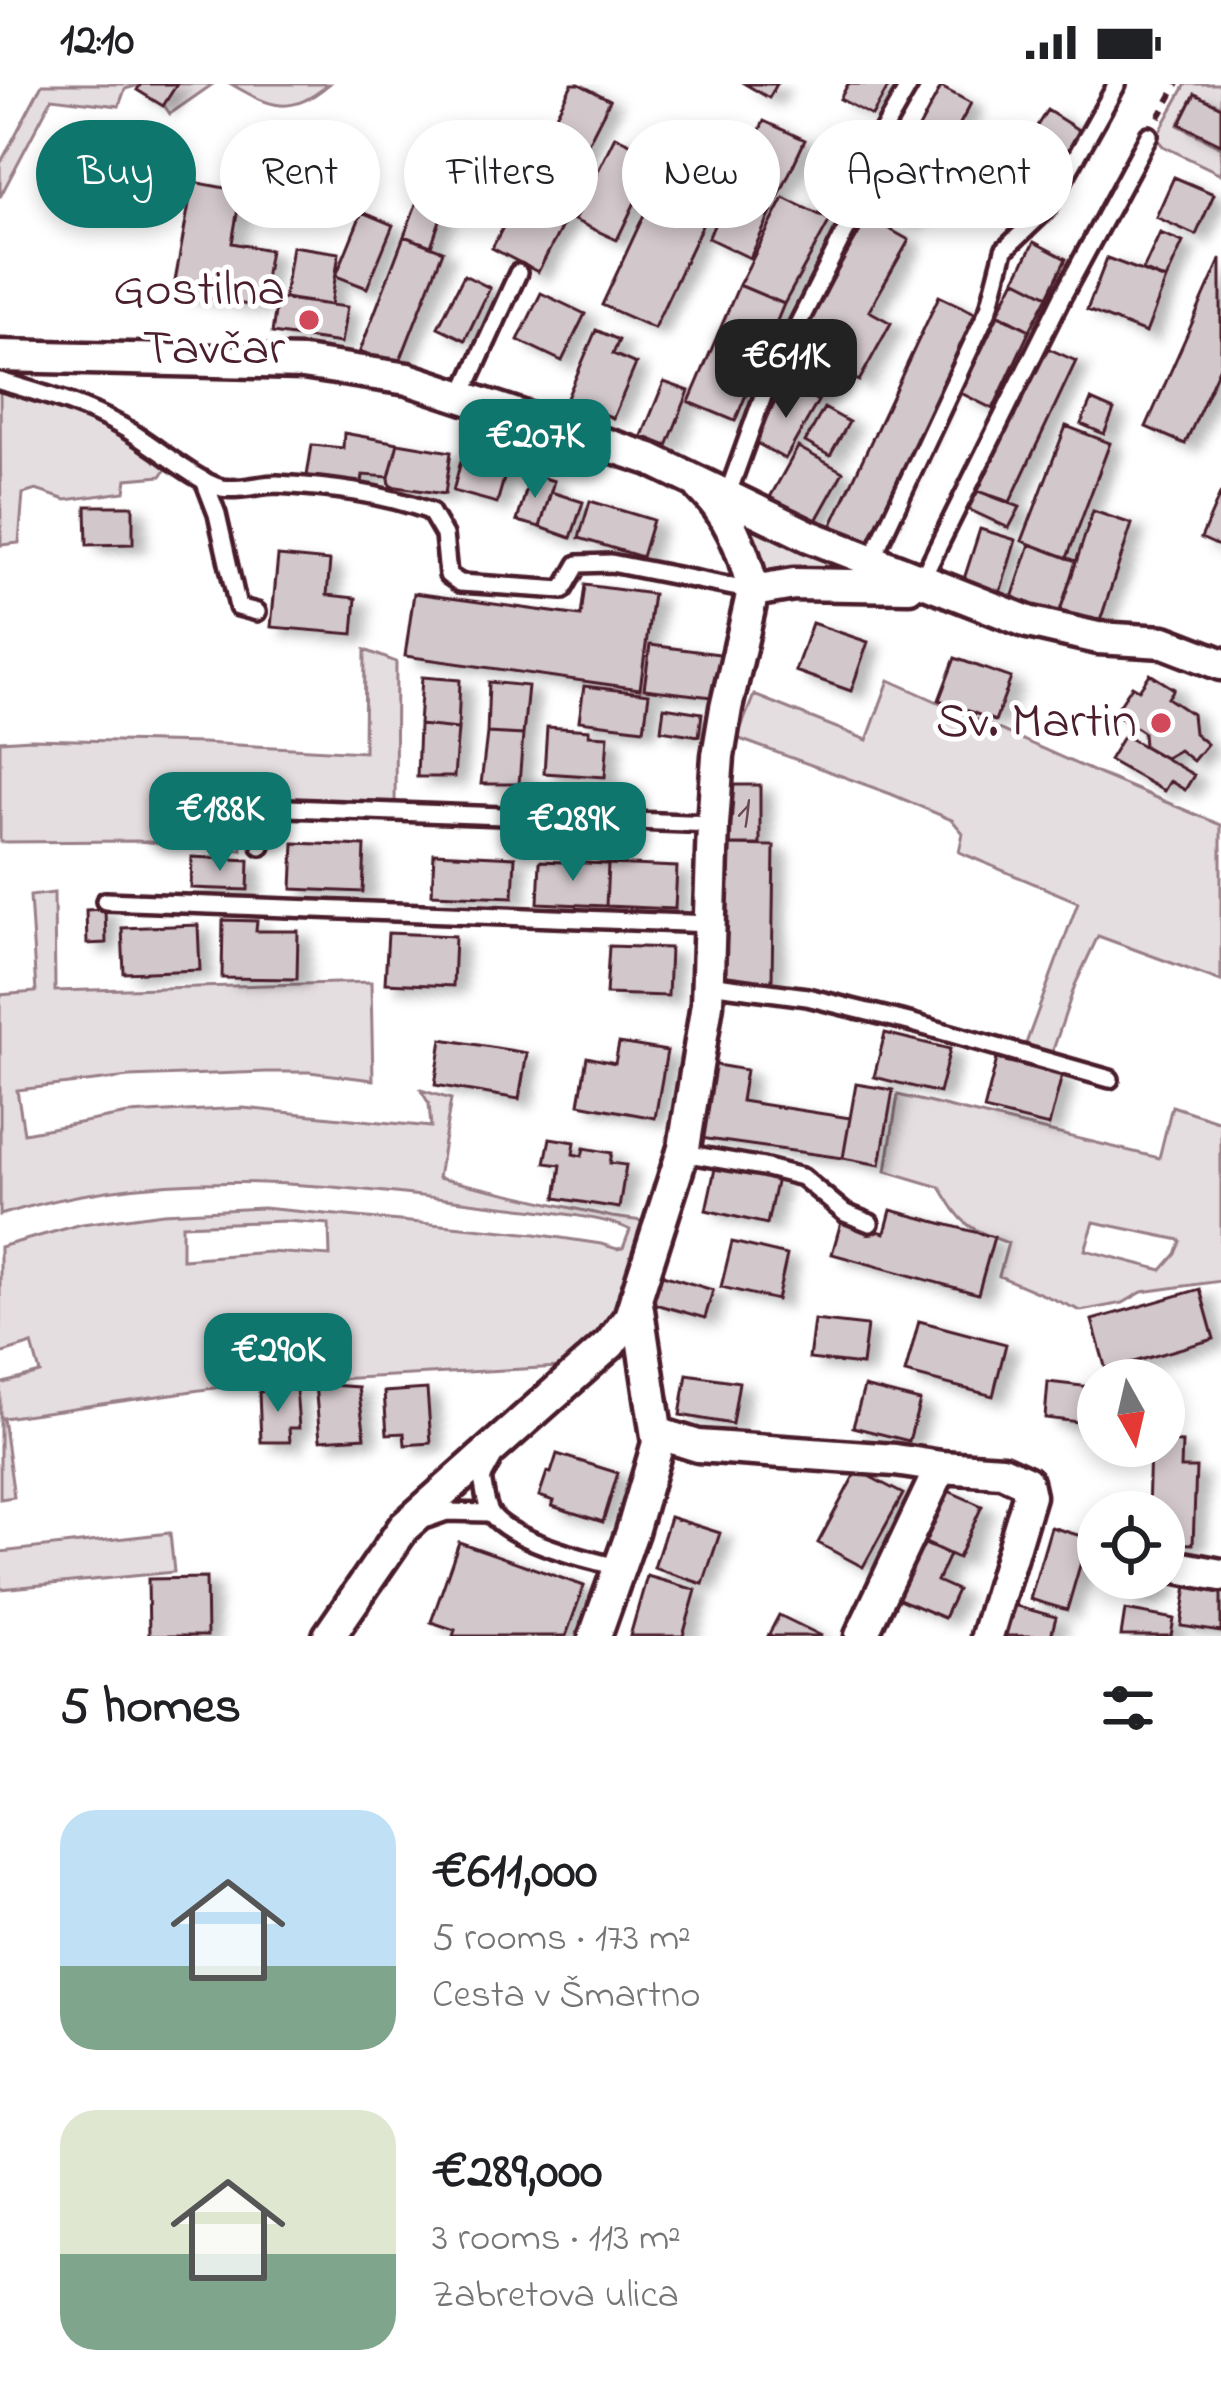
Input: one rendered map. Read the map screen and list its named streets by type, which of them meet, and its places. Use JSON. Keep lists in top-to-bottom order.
{
  "places": ["Gostilna Tavčar", "Sv. Martin"],
  "house_numbers": ["1"],
  "north": "bottom",
  "page": {
    "status": "12:10",
    "chip": [
      "Buy",
      "Rent",
      "Filters",
      "New",
      "Apartment"
    ],
    "price": [
      "€611K",
      "€207K",
      "€188K",
      "€289K",
      "€290K"
    ],
    "heading": "5 homes",
    "list": [
      {
        "name": "€611,000",
        "note": "5 rooms · 173 m² · Cesta v Šmartno"
      },
      {
        "name": "€289,000",
        "note": "3 rooms · 113 m² · Zabretova ulica"
      }
    ]
  }
}
